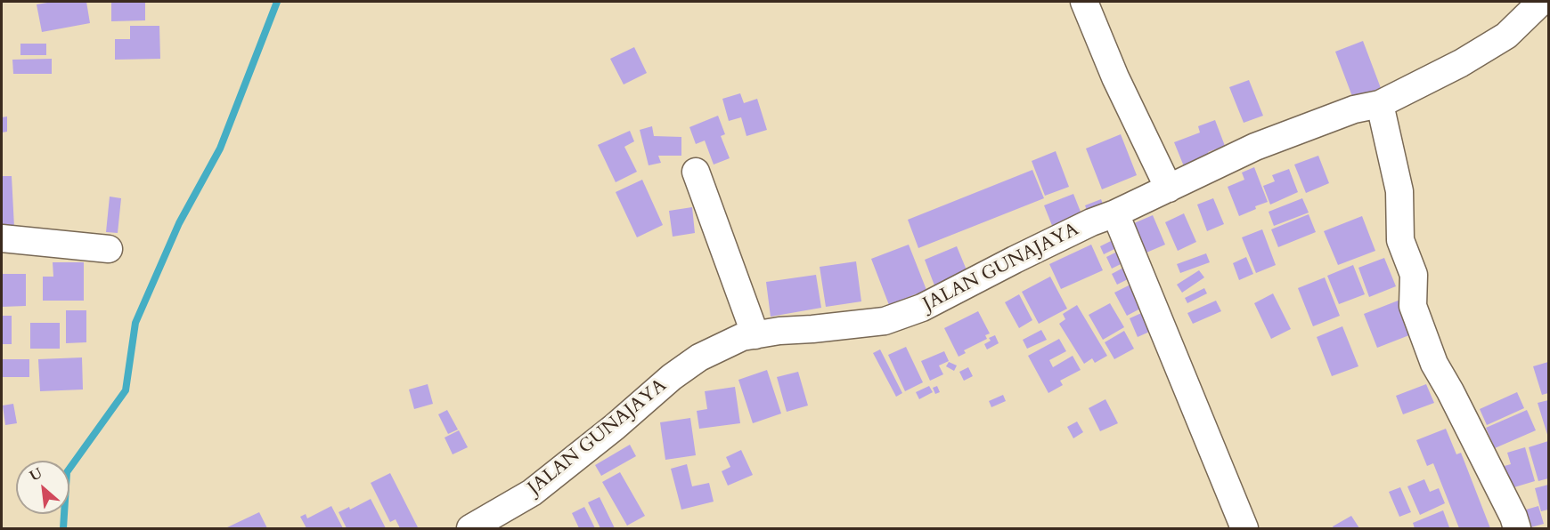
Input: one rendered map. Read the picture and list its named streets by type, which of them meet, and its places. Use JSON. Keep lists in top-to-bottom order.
{
  "streets": {
    "street": ["JALAN GUNAJAYA"]
  },
  "north": "top left"
}
